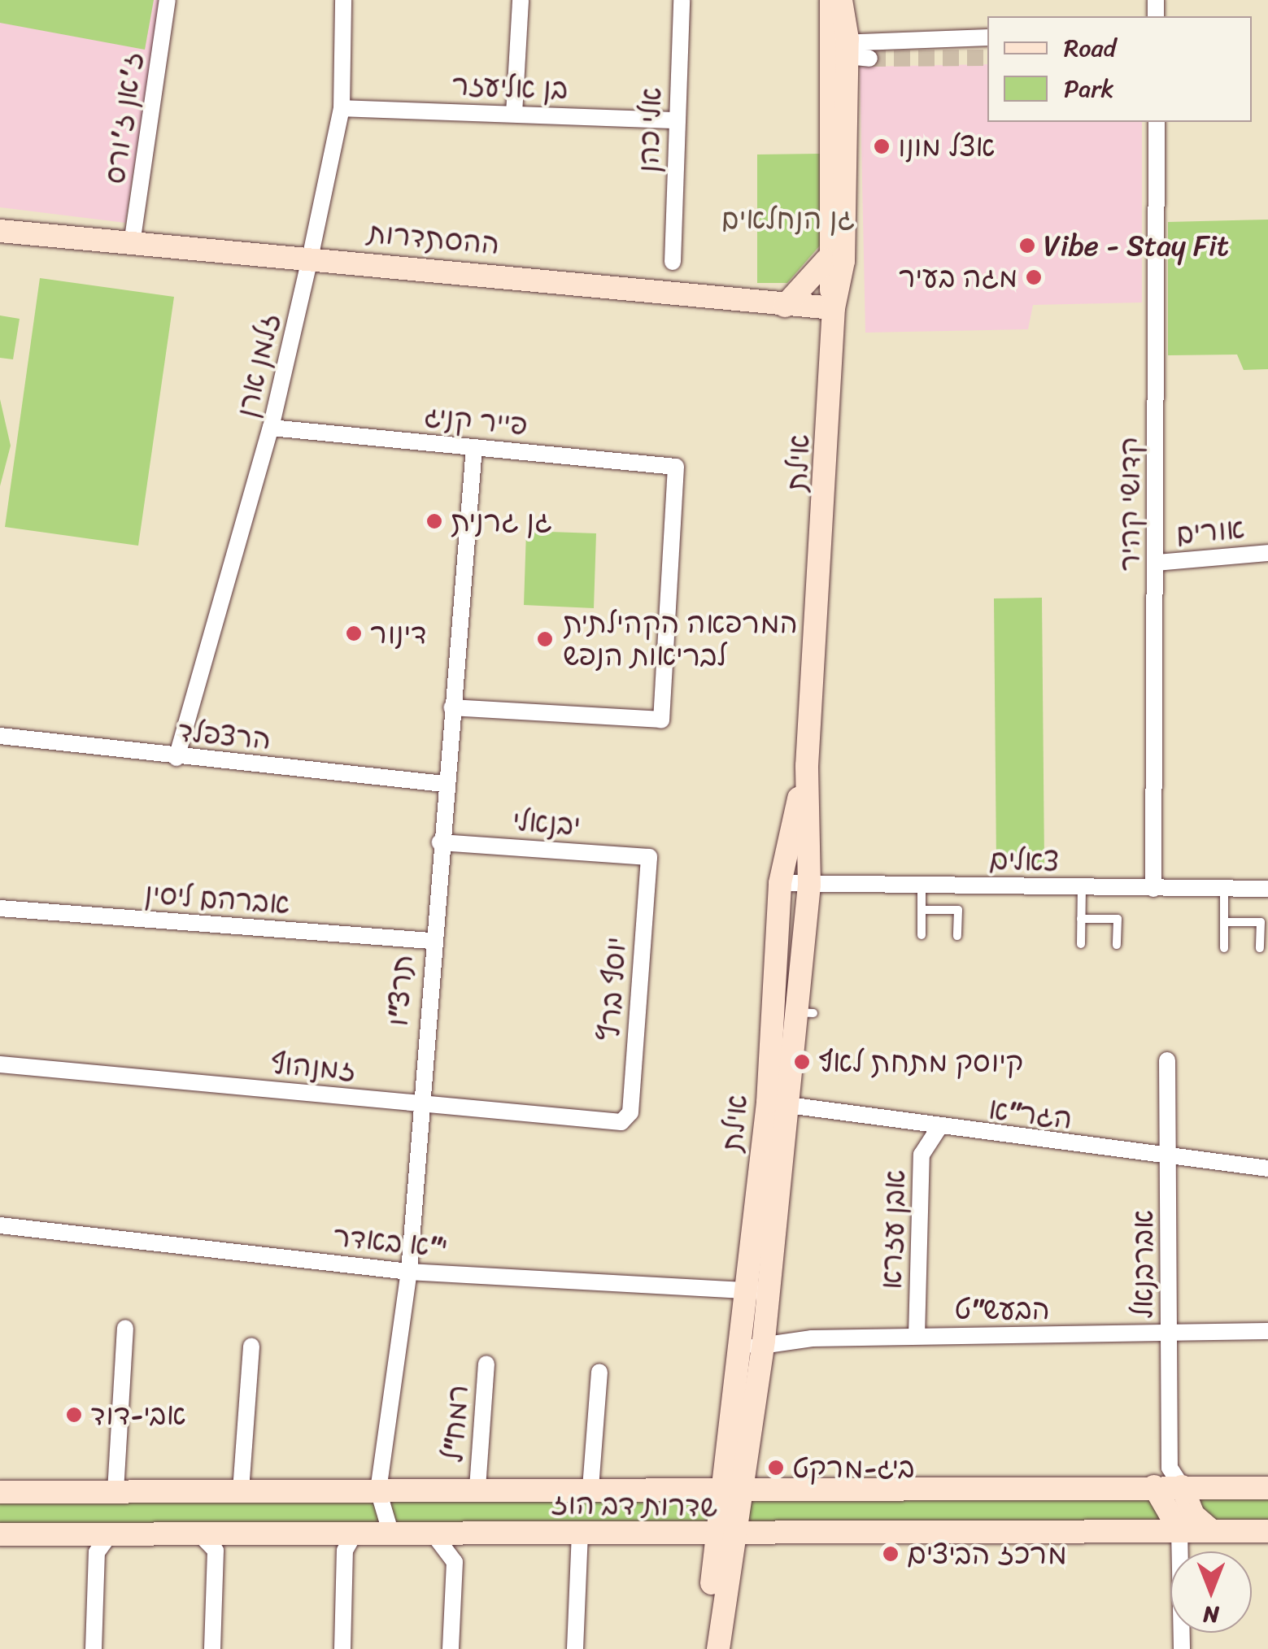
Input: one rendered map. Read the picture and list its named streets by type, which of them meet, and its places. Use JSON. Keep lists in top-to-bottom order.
{
  "streets": {
    "street": [
      "בן אליעזר",
      "ז'אן ז'ורס",
      "אלי כהן",
      "ההסתדרות",
      "זלמן ארן",
      "פייר קניג",
      "אילת",
      "קדושי קהיר",
      "אורים",
      "הרצפלד",
      "יבנאלי",
      "צאלים",
      "אברהם ליסין",
      "יוסף ברץ",
      "תרצ\"ו",
      "זמנהוף",
      "הגר\"א",
      "אבן עזרא",
      "י\"א באדר",
      "אברבנאל",
      "הבעש\"ט",
      "רמח\"ל",
      "שדרות דב הוז"
    ]
  },
  "crossings": [
    ["בן אליעזר", "אלי כהן"],
    ["בן אליעזר", "זלמן ארן"],
    ["ז'אן ז'ורס", "ההסתדרות"],
    ["ההסתדרות", "זלמן ארן"],
    ["ההסתדרות", "אילת"],
    ["זלמן ארן", "פייר קניג"],
    ["זלמן ארן", "הרצפלד"],
    ["פייר קניג", "תרצ\"ו"],
    ["אילת", "צאלים"],
    ["אילת", "הגר\"א"],
    ["אילת", "י\"א באדר"],
    ["אילת", "הבעש\"ט"],
    ["אילת", "שדרות דב הוז"],
    ["קדושי קהיר", "אורים"],
    ["קדושי קהיר", "צאלים"],
    ["הרצפלד", "תרצ\"ו"],
    ["יבנאלי", "יוסף ברץ"],
    ["יבנאלי", "תרצ\"ו"],
    ["אברהם ליסין", "תרצ\"ו"],
    ["יוסף ברץ", "זמנהוף"],
    ["תרצ\"ו", "זמנהוף"],
    ["תרצ\"ו", "י\"א באדר"],
    ["תרצ\"ו", "שדרות דב הוז"],
    ["הגר\"א", "אבן עזרא"],
    ["הגר\"א", "אברבנאל"],
    ["אבן עזרא", "הבעש\"ט"],
    ["אברבנאל", "הבעש\"ט"],
    ["אברבנאל", "שדרות דב הוז"],
    ["רמח\"ל", "שדרות דב הוז"]
  ],
  "parks": ["גן הנחלאים"],
  "places": [
    "אצל מונו",
    "Vibe - Stay Fit",
    "מגה בעיר",
    "גן גרנית",
    "דינור",
    "המרפאה הקהילתית לבריאות הנפש",
    "קיוסק מתחת לאף",
    "אבי-דוד",
    "ביג-מרקט",
    "מרכז הביצים"
  ],
  "legend": ["Road", "Park"],
  "north": "bottom"
}
